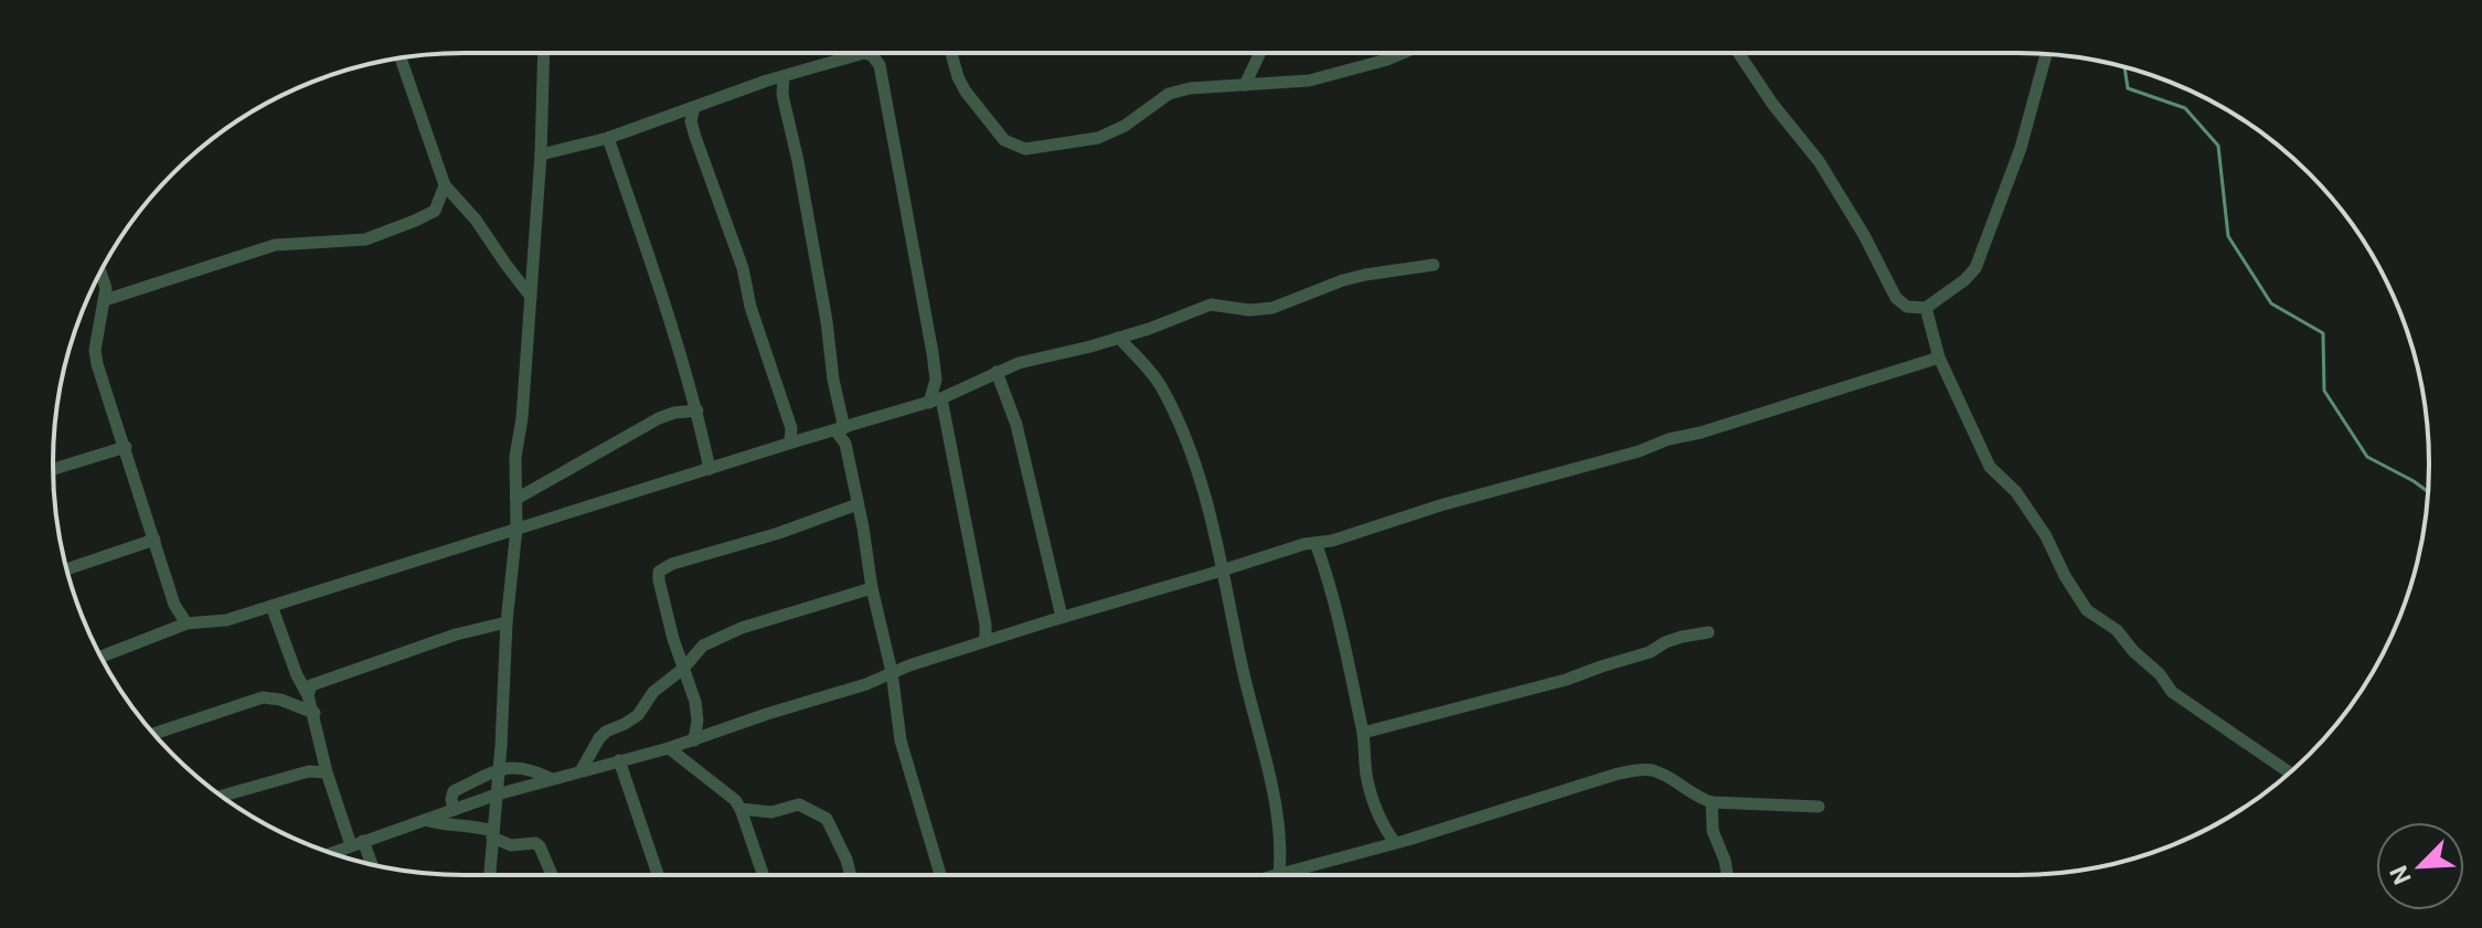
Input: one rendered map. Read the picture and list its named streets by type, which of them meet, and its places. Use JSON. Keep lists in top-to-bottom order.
{
  "north": "bottom left"
}
